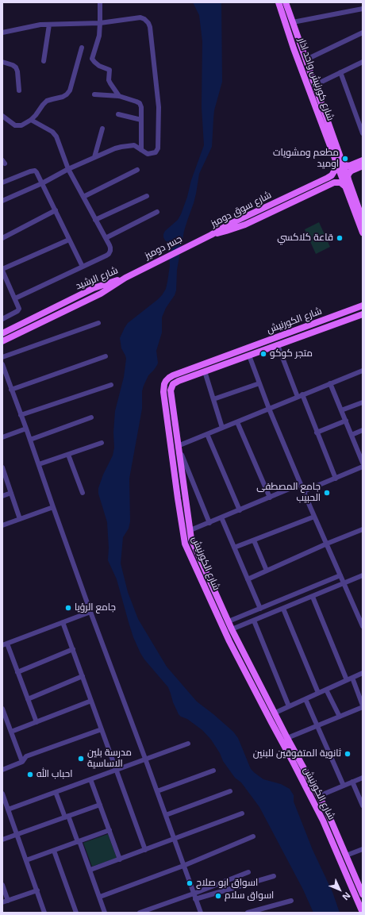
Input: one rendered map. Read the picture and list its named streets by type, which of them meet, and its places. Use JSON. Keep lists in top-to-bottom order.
{
  "streets": {
    "main road": [
      "شارع كورنيش واحد اذار",
      "شارع سوق دوميز",
      "جسر دوميز",
      "شارع الرشيد",
      "شارع الكورنيش"
    ]
  },
  "crossings": [
    ["شارع كورنيش واحد اذار", "شارع سوق دوميز"],
    ["شارع سوق دوميز", "جسر دوميز"],
    ["جسر دوميز", "شارع الرشيد"]
  ],
  "places": [
    "مطعم ومشويات اوميد",
    "قاعة كلاكسي",
    "متجر كوكو",
    "جامع المصطفى الحبيب",
    "جامع الرؤيا",
    "ثانوية المتفوقين للبنين",
    "مدرسة بلين الاساسية",
    "احباب الله",
    "اسواق ابو صلاح",
    "اسواق سلام"
  ],
  "north": "bottom right"
}
